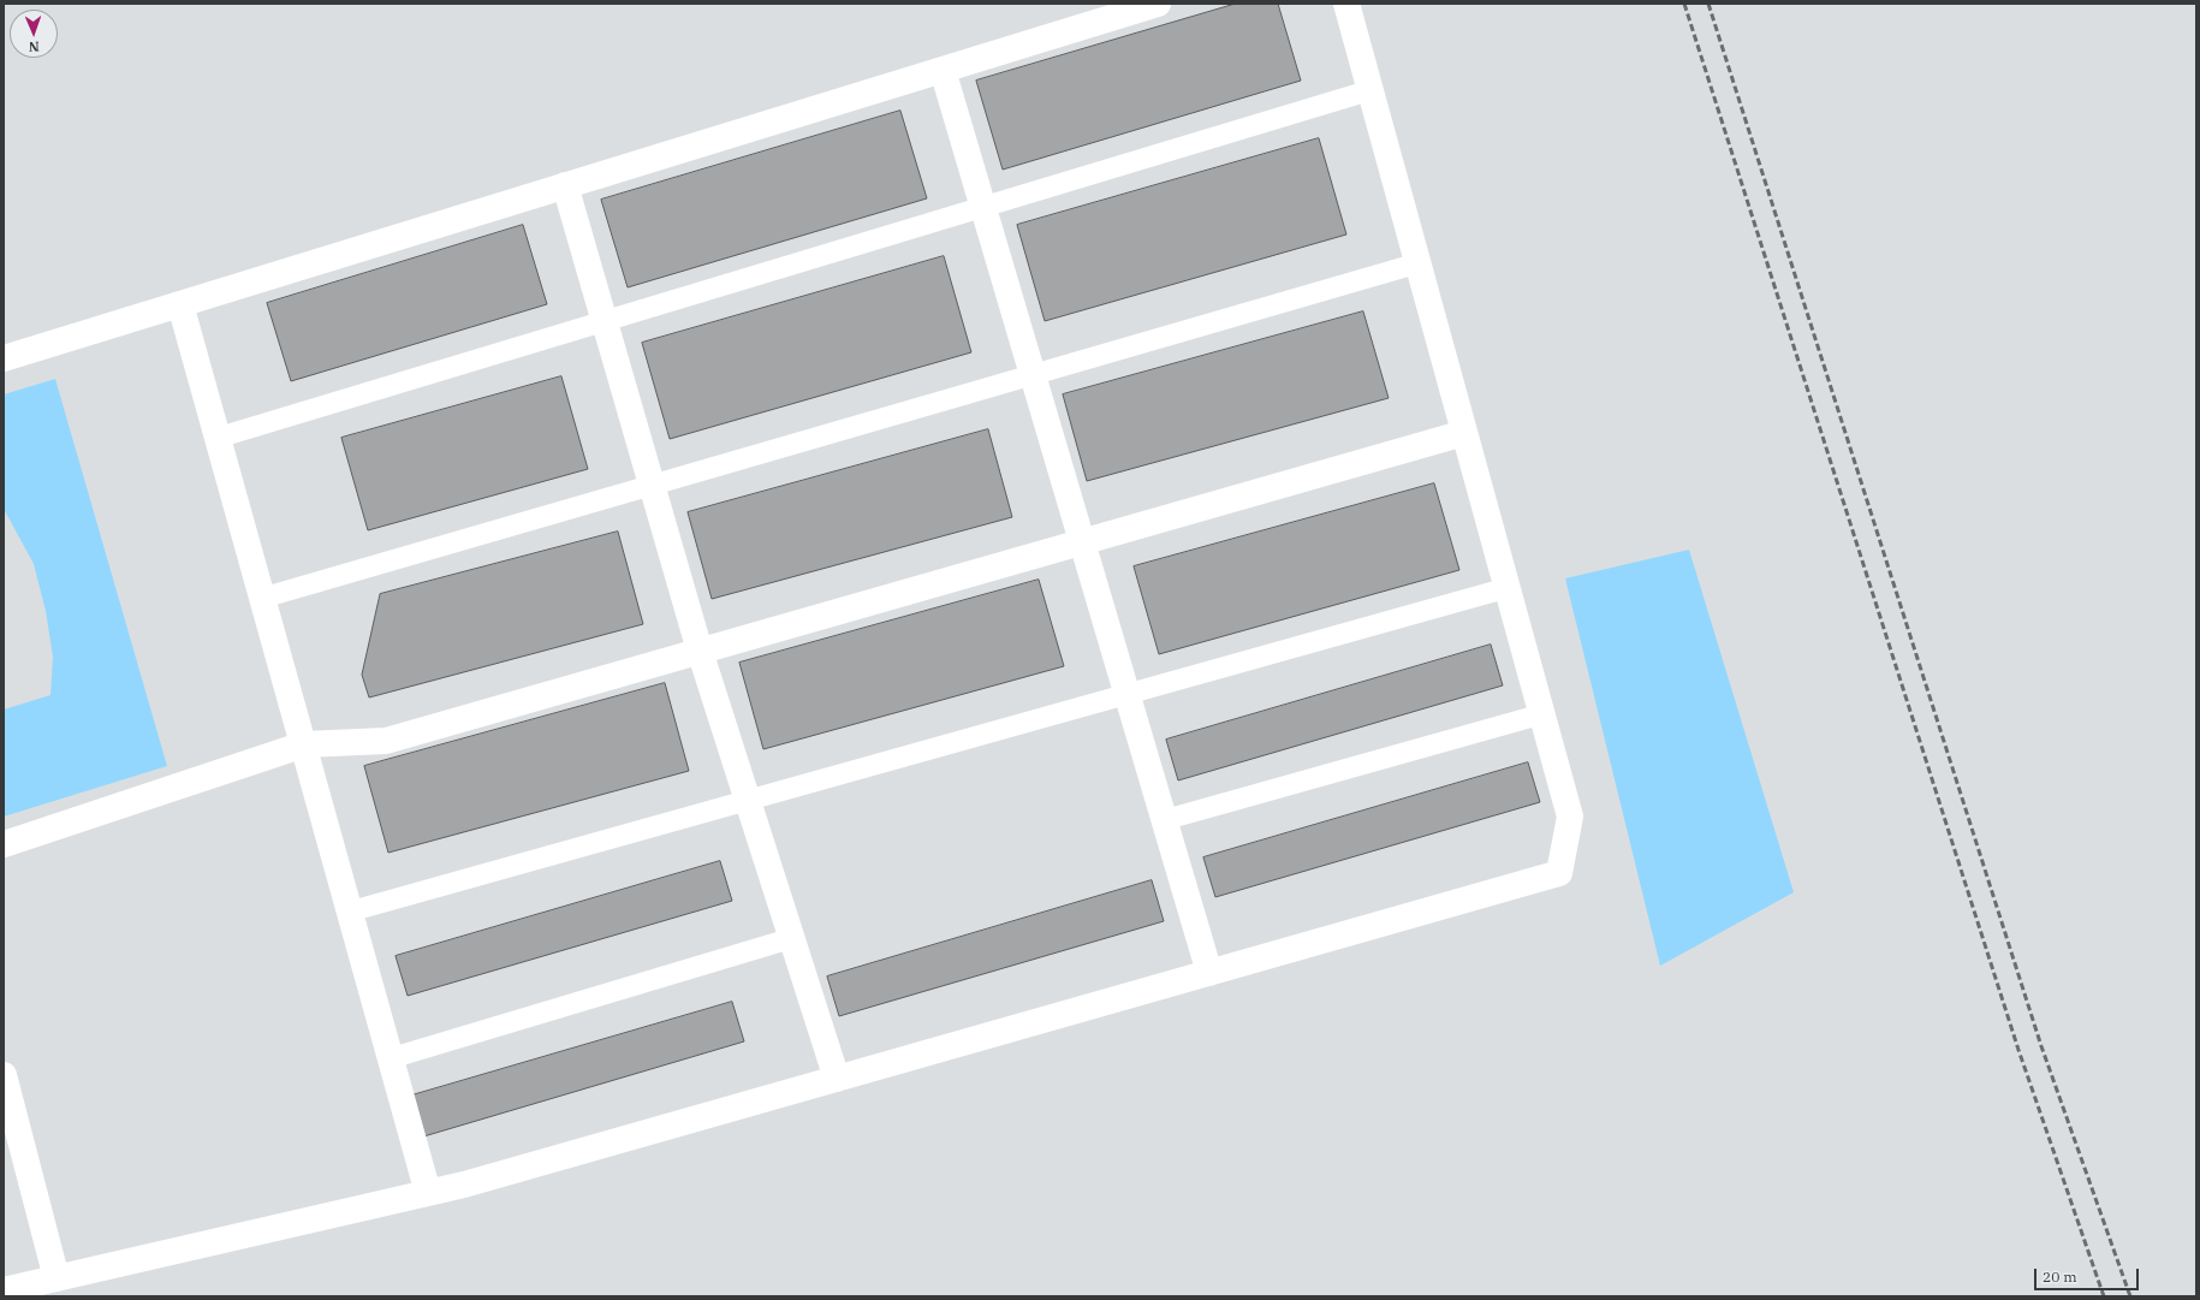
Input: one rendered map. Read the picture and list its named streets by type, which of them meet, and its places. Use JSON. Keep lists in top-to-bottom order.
{
  "scale_bar": "20 m",
  "north": "bottom"
}
